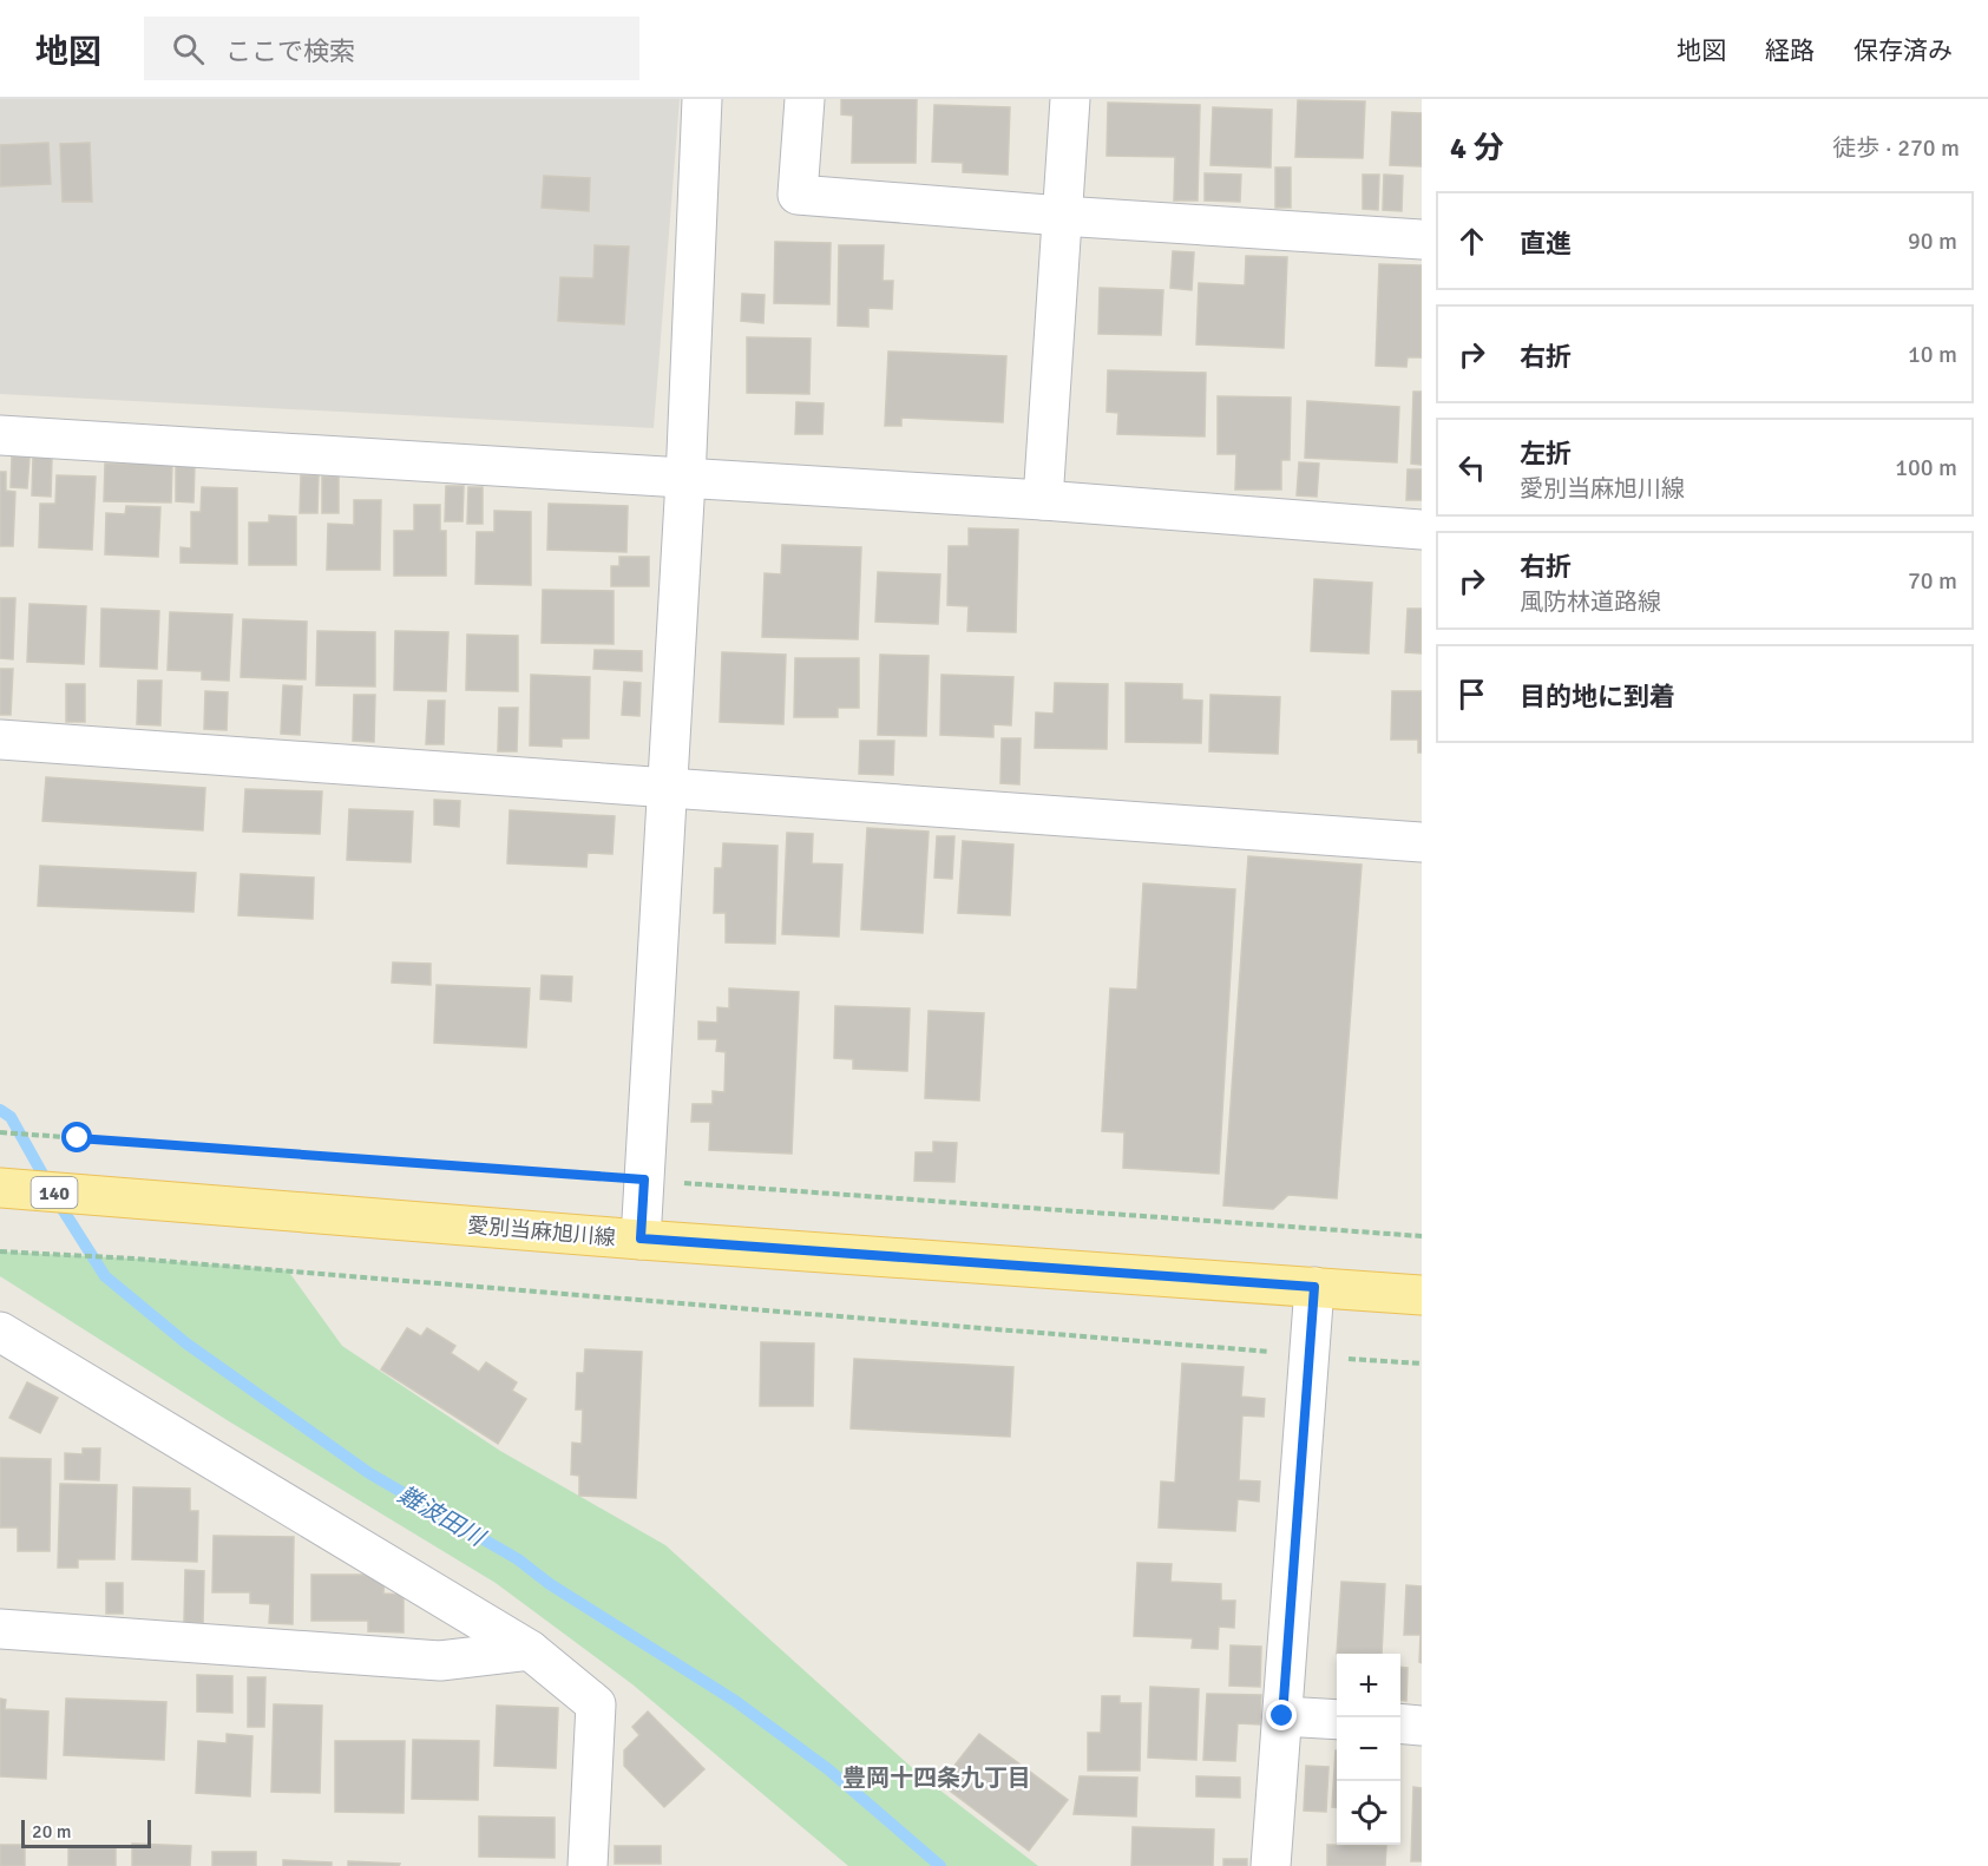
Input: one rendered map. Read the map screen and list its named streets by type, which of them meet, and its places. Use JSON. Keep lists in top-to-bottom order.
{
  "streets": {
    "main road": ["140", "愛別当麻旭川線"]
  },
  "districts": ["豊岡十四条九丁目"],
  "water": ["難波田川"],
  "scale_bar": "20 m",
  "page": {
    "header": "地図",
    "search": "ここで検索",
    "nav": ["地図", "経路", "保存済み"],
    "heading": ["4 分", "徒歩 · 270 m"],
    "list": [
      ["直進", "90 m"],
      ["右折", "10 m"],
      ["左折", "愛別当麻旭川線", "100 m"],
      ["右折", "風防林道路線", "70 m"],
      "目的地に到着"
    ],
    "map_buttons": ["+", "−"],
    "scale": "20 m"
  }
}
